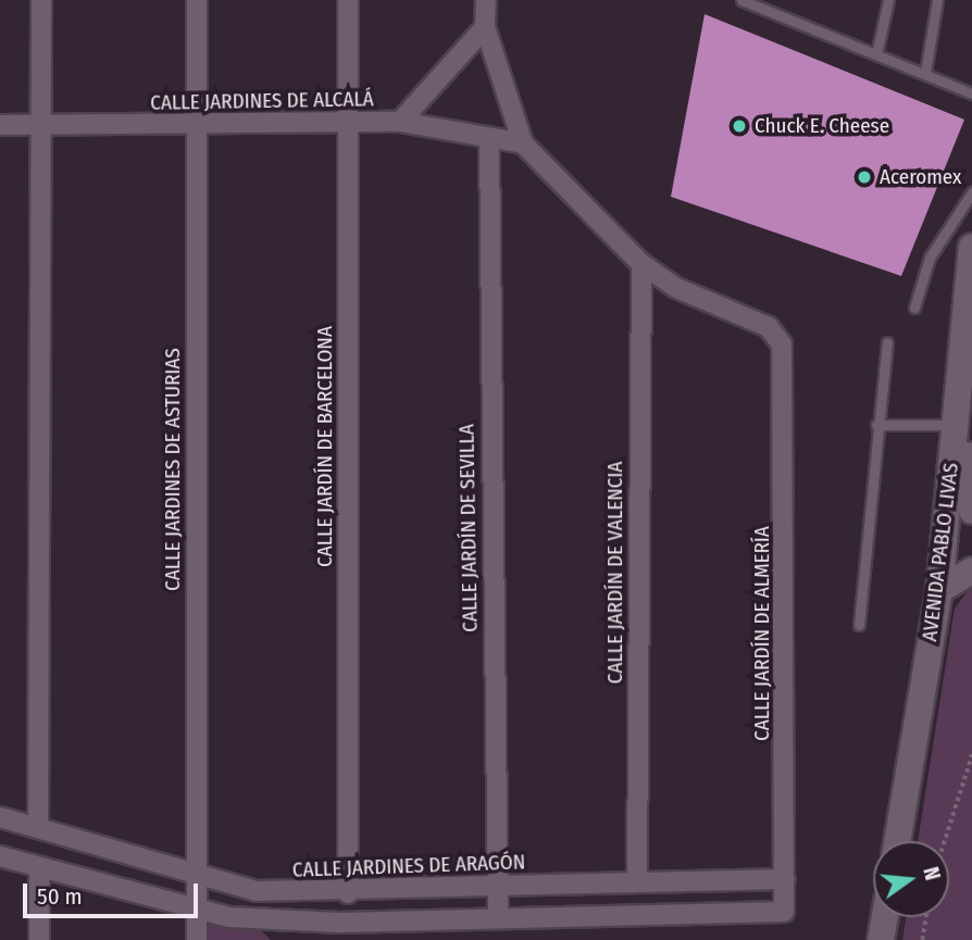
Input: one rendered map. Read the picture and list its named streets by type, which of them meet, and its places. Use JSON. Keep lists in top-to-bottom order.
{
  "streets": {
    "main road": ["AVENIDA PABLO LIVAS"],
    "street": [
      "CALLE JARDINES DE ALCALÁ",
      "CALLE JARDÍN DE BARCELONA",
      "CALLE JARDINES DE ASTURIAS",
      "CALLE JARDÍN DE SEVILLA",
      "CALLE JARDÍN DE VALENCIA",
      "CALLE JARDÍN DE ALMERÍA",
      "CALLE JARDINES DE ARAGÓN"
    ]
  },
  "crossings": [
    ["CALLE JARDINES DE ALCALÁ", "CALLE JARDÍN DE BARCELONA"],
    ["CALLE JARDINES DE ALCALÁ", "CALLE JARDINES DE ASTURIAS"],
    ["CALLE JARDINES DE ALCALÁ", "CALLE JARDÍN DE SEVILLA"],
    ["CALLE JARDÍN DE BARCELONA", "CALLE JARDINES DE ARAGÓN"],
    ["CALLE JARDINES DE ASTURIAS", "CALLE JARDINES DE ARAGÓN"],
    ["CALLE JARDÍN DE SEVILLA", "CALLE JARDÍN DE ALMERÍA"],
    ["CALLE JARDÍN DE SEVILLA", "CALLE JARDINES DE ARAGÓN"],
    ["CALLE JARDÍN DE VALENCIA", "CALLE JARDÍN DE ALMERÍA"],
    ["CALLE JARDÍN DE VALENCIA", "CALLE JARDINES DE ARAGÓN"],
    ["CALLE JARDÍN DE ALMERÍA", "CALLE JARDINES DE ARAGÓN"]
  ],
  "places": ["Chuck E. Cheese", "Aceromex"],
  "scale_bar": "50 m",
  "north": "right"
}
